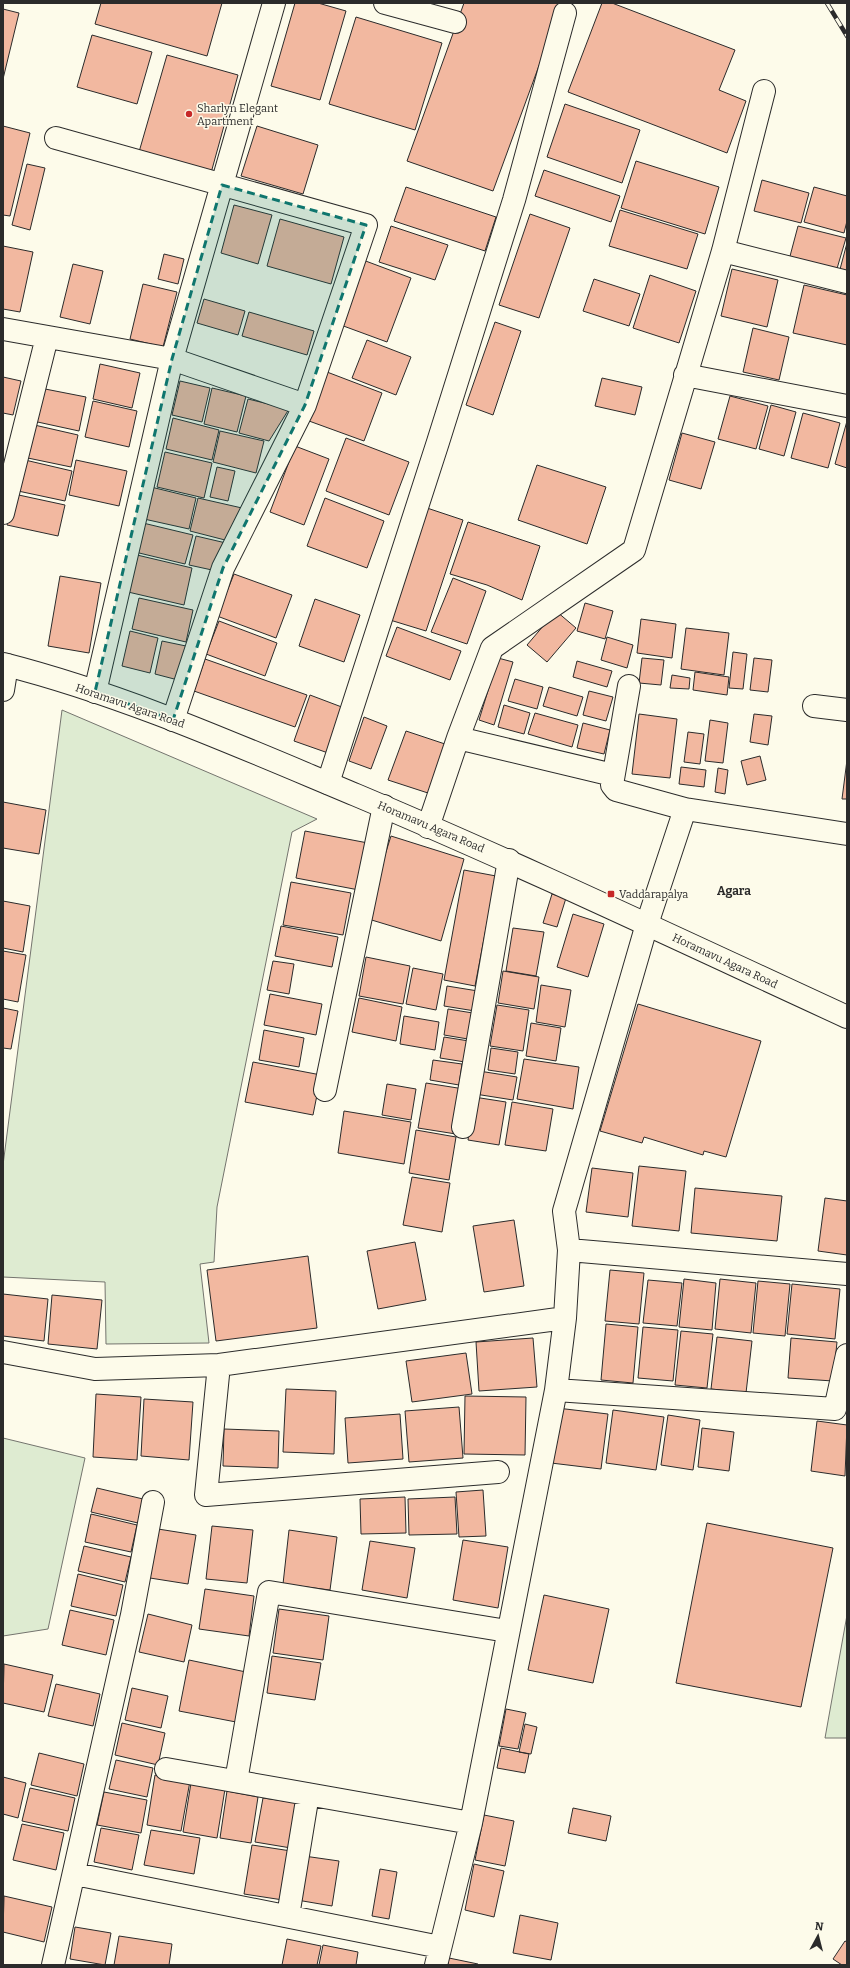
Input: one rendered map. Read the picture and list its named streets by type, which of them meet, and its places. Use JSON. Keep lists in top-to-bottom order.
{
  "streets": {
    "street": ["Horamavu Agara Road"]
  },
  "districts": ["Agara"],
  "places": {
    "other": ["Sharlyn Elegant Apartment"],
    "transit": ["Vaddarapalya"]
  },
  "north": "top"
}
